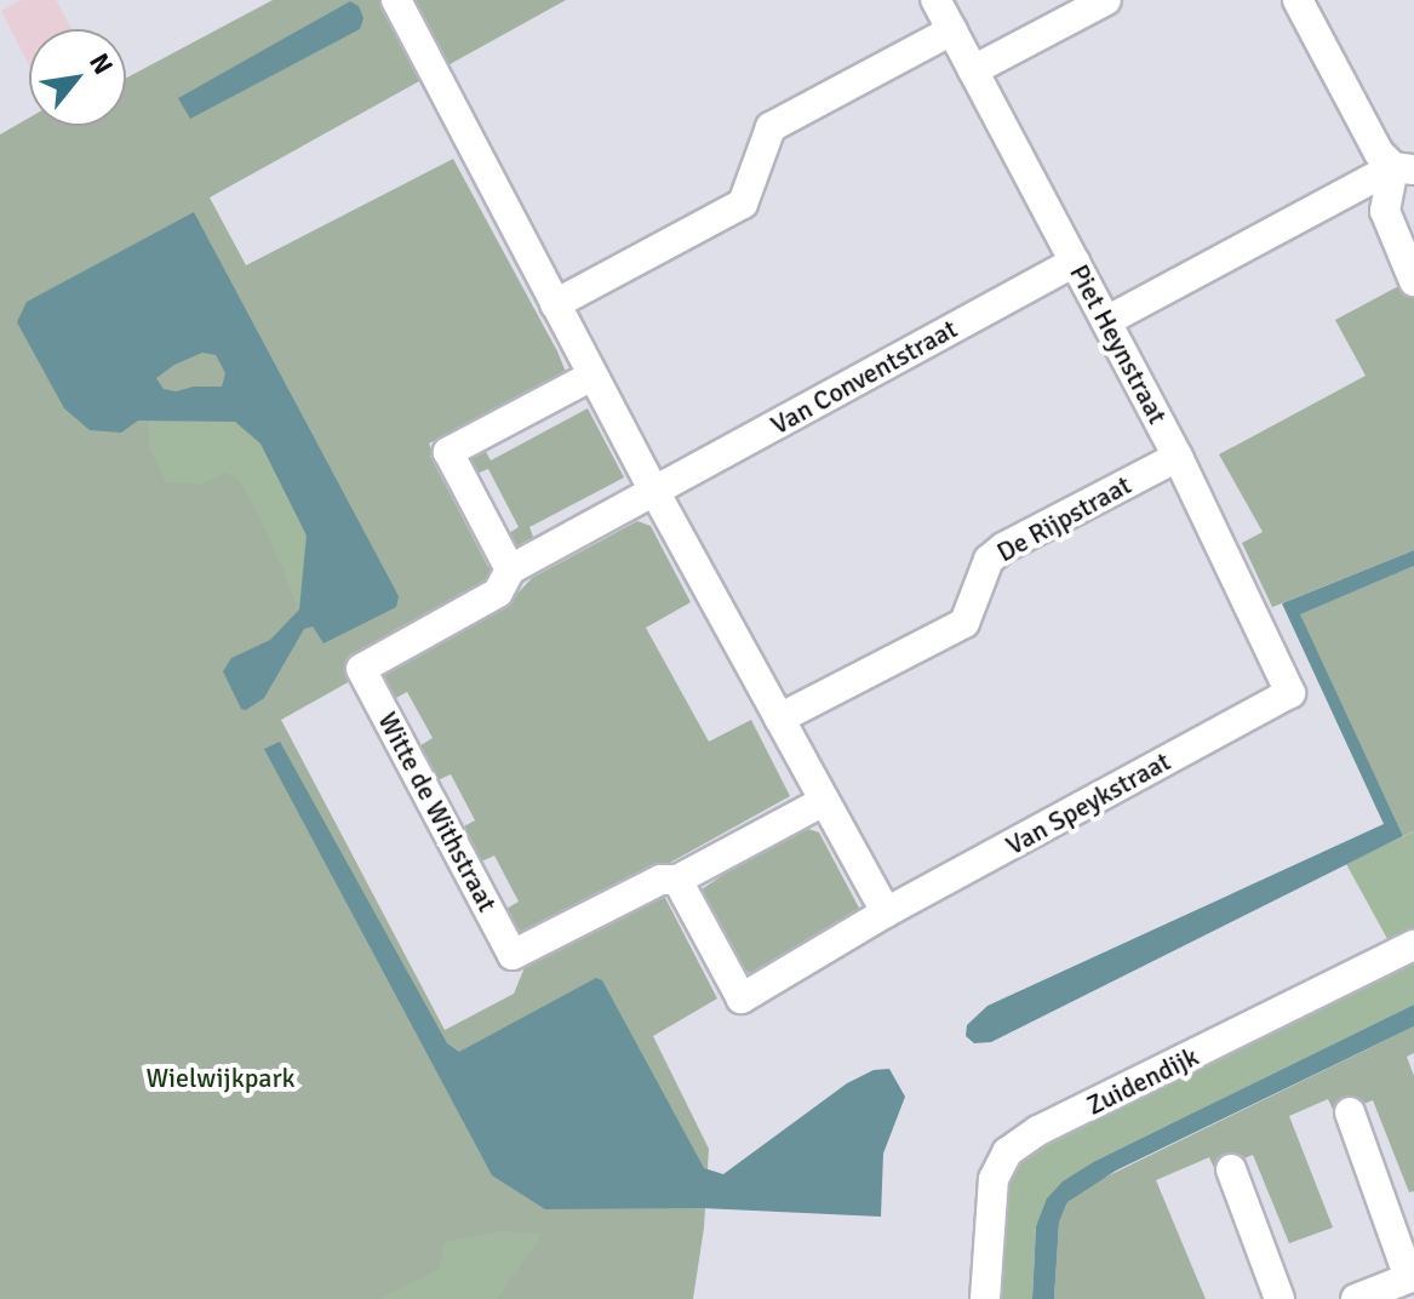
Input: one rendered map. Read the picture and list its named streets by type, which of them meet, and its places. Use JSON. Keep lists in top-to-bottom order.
{
  "streets": {
    "street": [
      "Piet Heynstraat",
      "Van Conventstraat",
      "De Rijpstraat",
      "Van Speykstraat",
      "Witte de Withstraat",
      "Zuidendijk"
    ]
  },
  "crossings": [
    ["Piet Heynstraat", "Van Conventstraat"],
    ["Piet Heynstraat", "De Rijpstraat"],
    ["Piet Heynstraat", "Van Speykstraat"],
    ["Van Conventstraat", "Witte de Withstraat"]
  ],
  "parks": ["Wielwijkpark"],
  "north": "top right"
}
